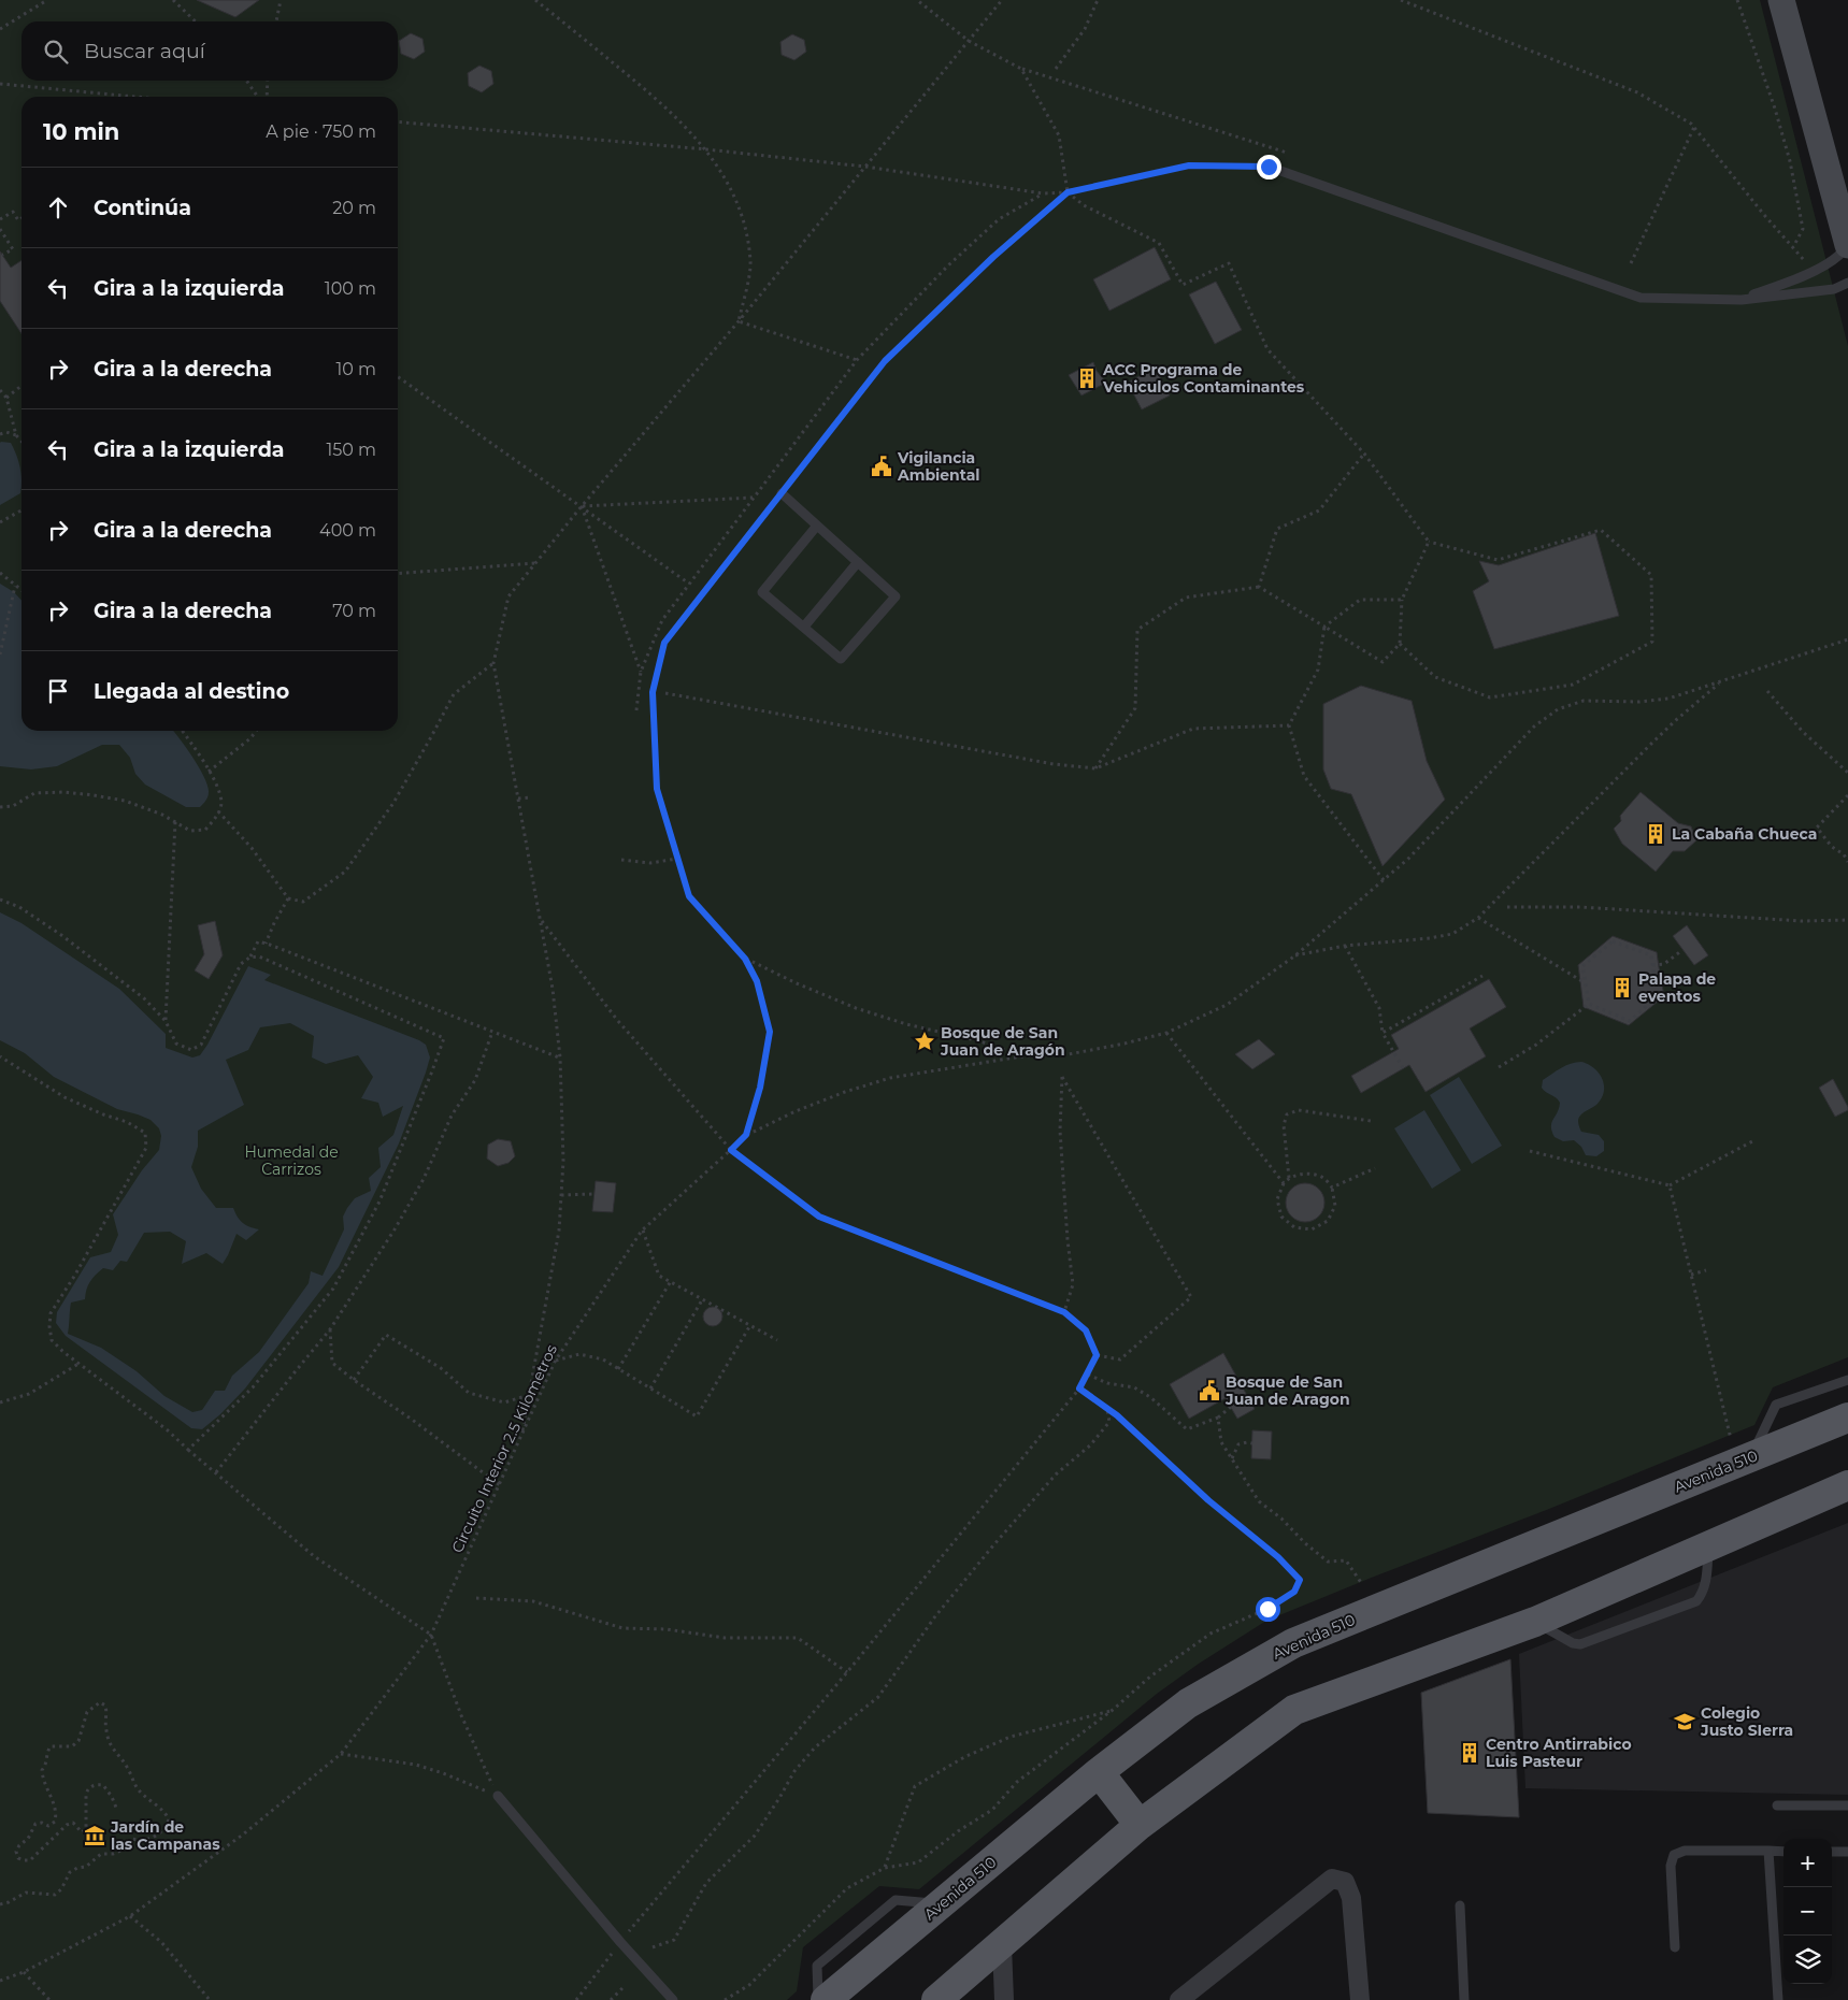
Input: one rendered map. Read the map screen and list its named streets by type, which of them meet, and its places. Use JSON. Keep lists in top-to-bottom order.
{
  "streets": {
    "main road": ["Avenida 510"],
    "path": ["Circuito Interior 2.5 Kilometros"]
  },
  "parks": ["Humedal de Carrizos"],
  "places": {
    "building": [
      "ACC Programa de Vehiculos Contaminantes",
      "La Cabaña Chueca",
      "Palapa de eventos",
      "Centro Antirrabico Luis Pasteur"
    ],
    "public building": ["Vigilancia Ambiental", "Bosque de San Juan de Aragon"],
    "place": ["Bosque de San Juan de Aragón"],
    "school or university": ["Colegio Justo SIerra"],
    "museum": ["Jardín de las Campanas"]
  },
  "page": {
    "search": "Buscar aquí",
    "heading": ["10 min", "A pie · 750 m"],
    "list": [
      ["Continúa", "20 m"],
      ["Gira a la izquierda", "100 m"],
      ["Gira a la derecha", "10 m"],
      ["Gira a la izquierda", "150 m"],
      ["Gira a la derecha", "400 m"],
      ["Gira a la derecha", "70 m"],
      "Llegada al destino"
    ],
    "map_buttons": ["+", "−"]
  }
}
